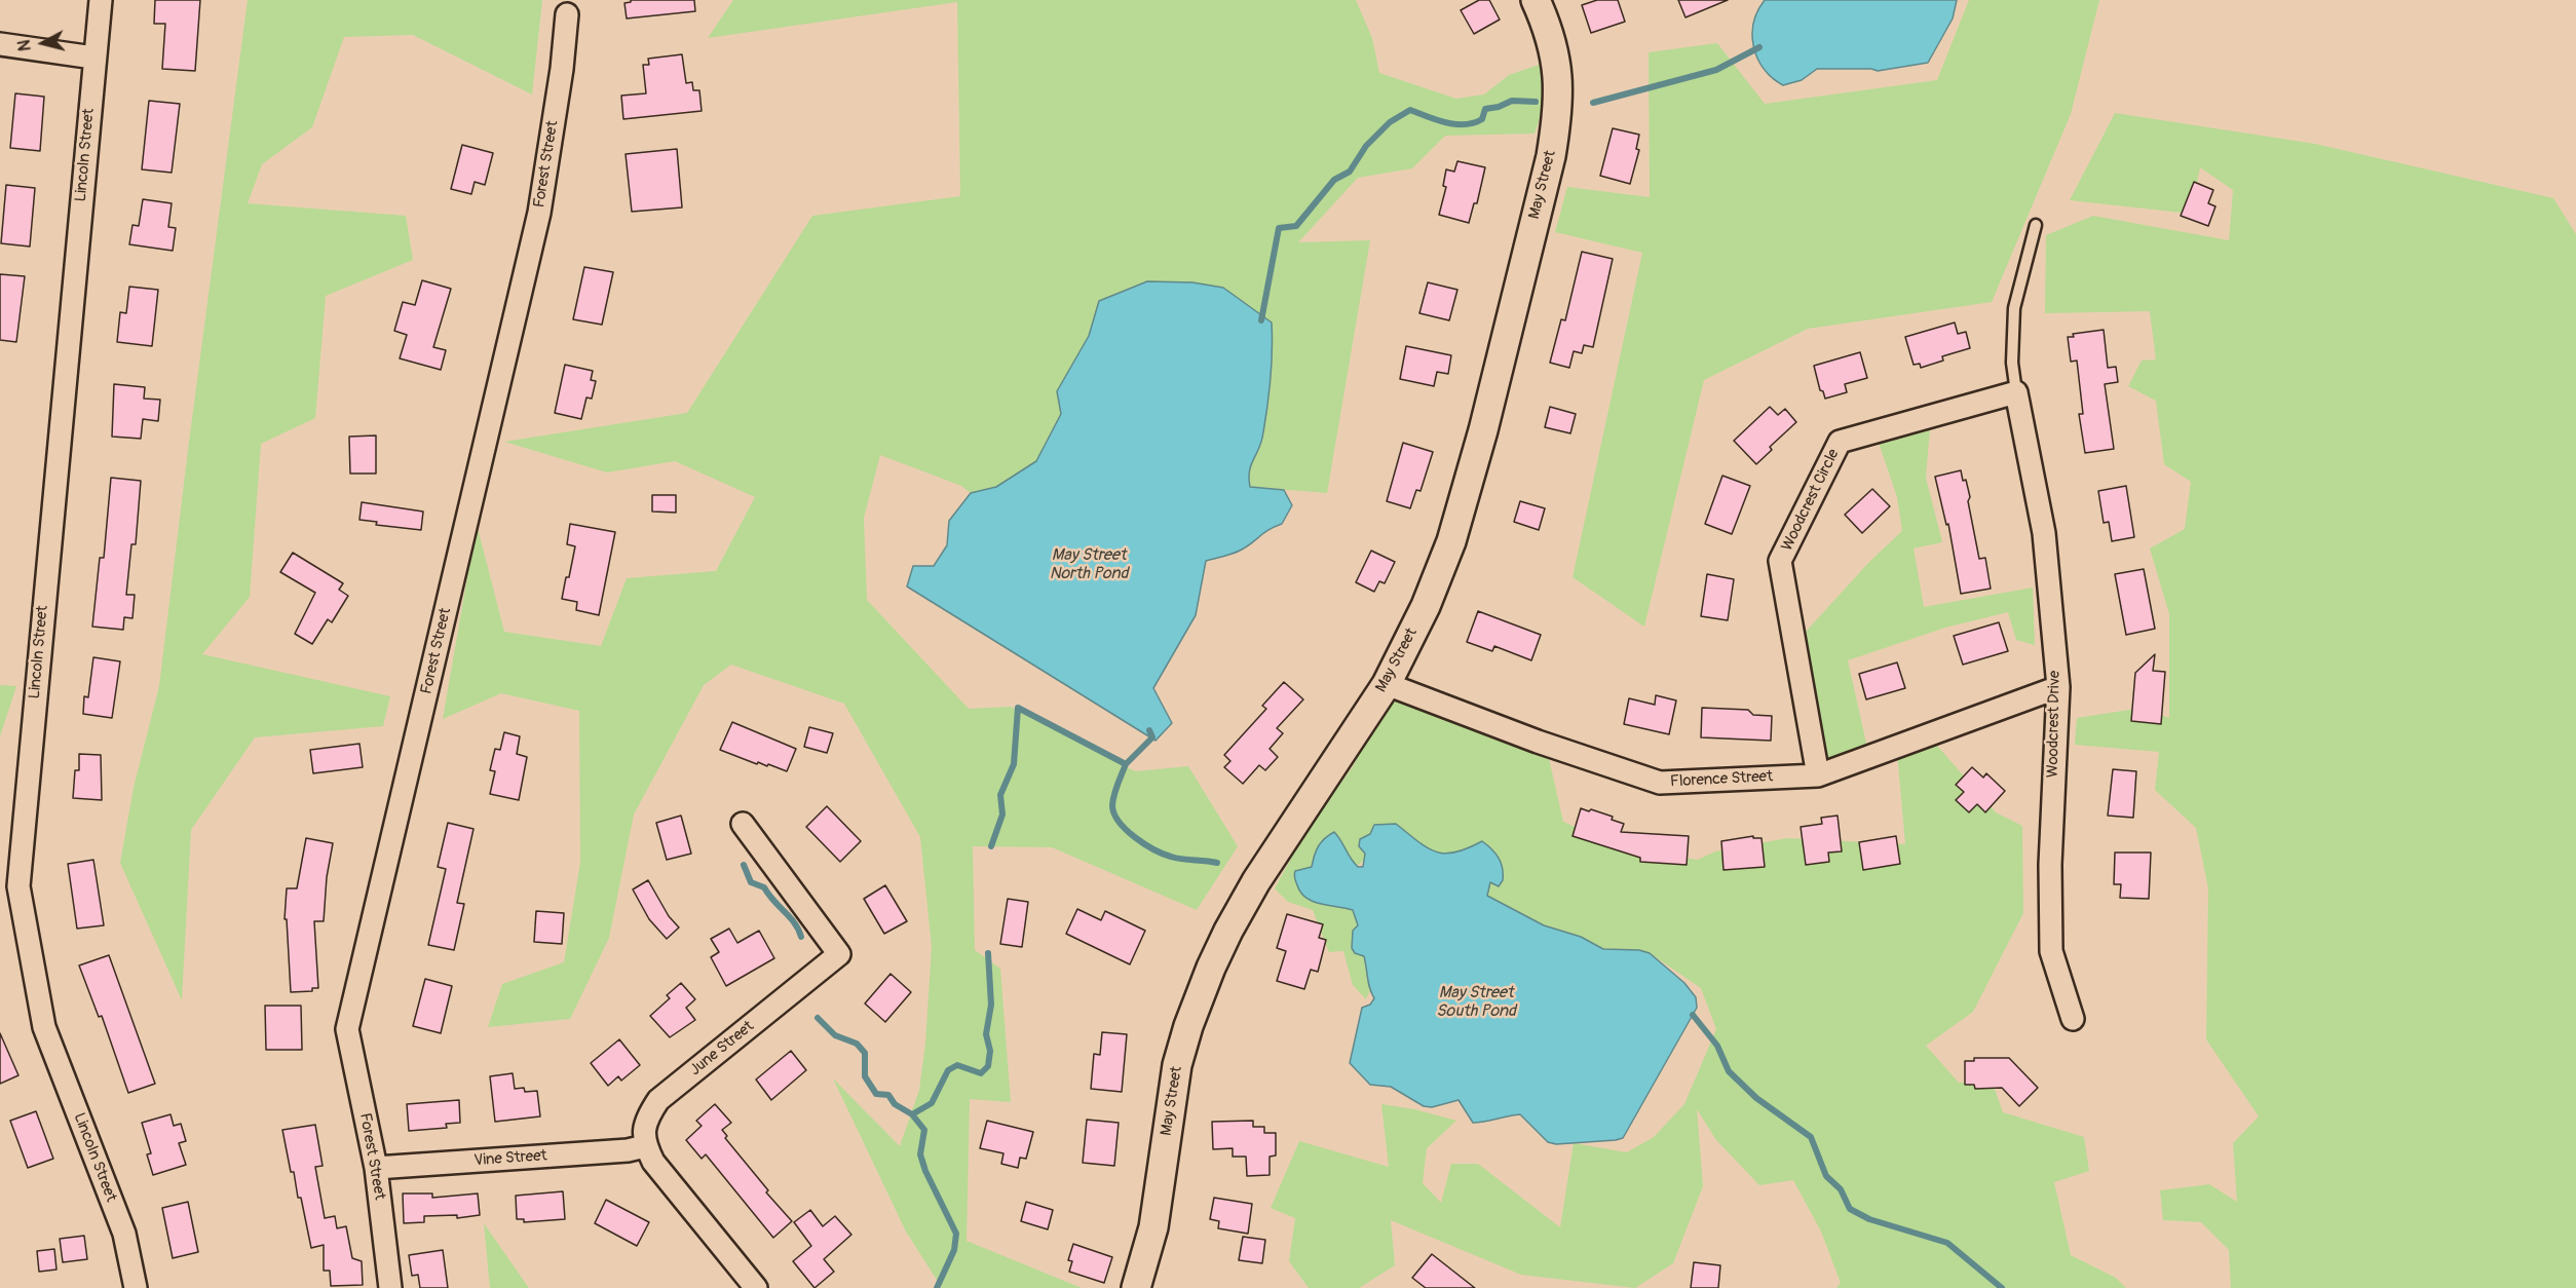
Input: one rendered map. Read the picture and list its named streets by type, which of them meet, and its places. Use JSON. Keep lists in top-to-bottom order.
{
  "streets": {
    "street": [
      "Lincoln Street",
      "Forest Street",
      "May Street",
      "Woodcrest Circle",
      "Woodcrest Drive",
      "Florence Street",
      "June Street",
      "Vine Street"
    ]
  },
  "crossings": [
    ["Forest Street", "Vine Street"],
    ["May Street", "Florence Street"],
    ["Woodcrest Circle", "Woodcrest Drive"],
    ["Woodcrest Circle", "Florence Street"],
    ["Woodcrest Drive", "Florence Street"],
    ["June Street", "Vine Street"]
  ],
  "water": ["May Street North Pond", "May Street South Pond"],
  "north": "left"
}
